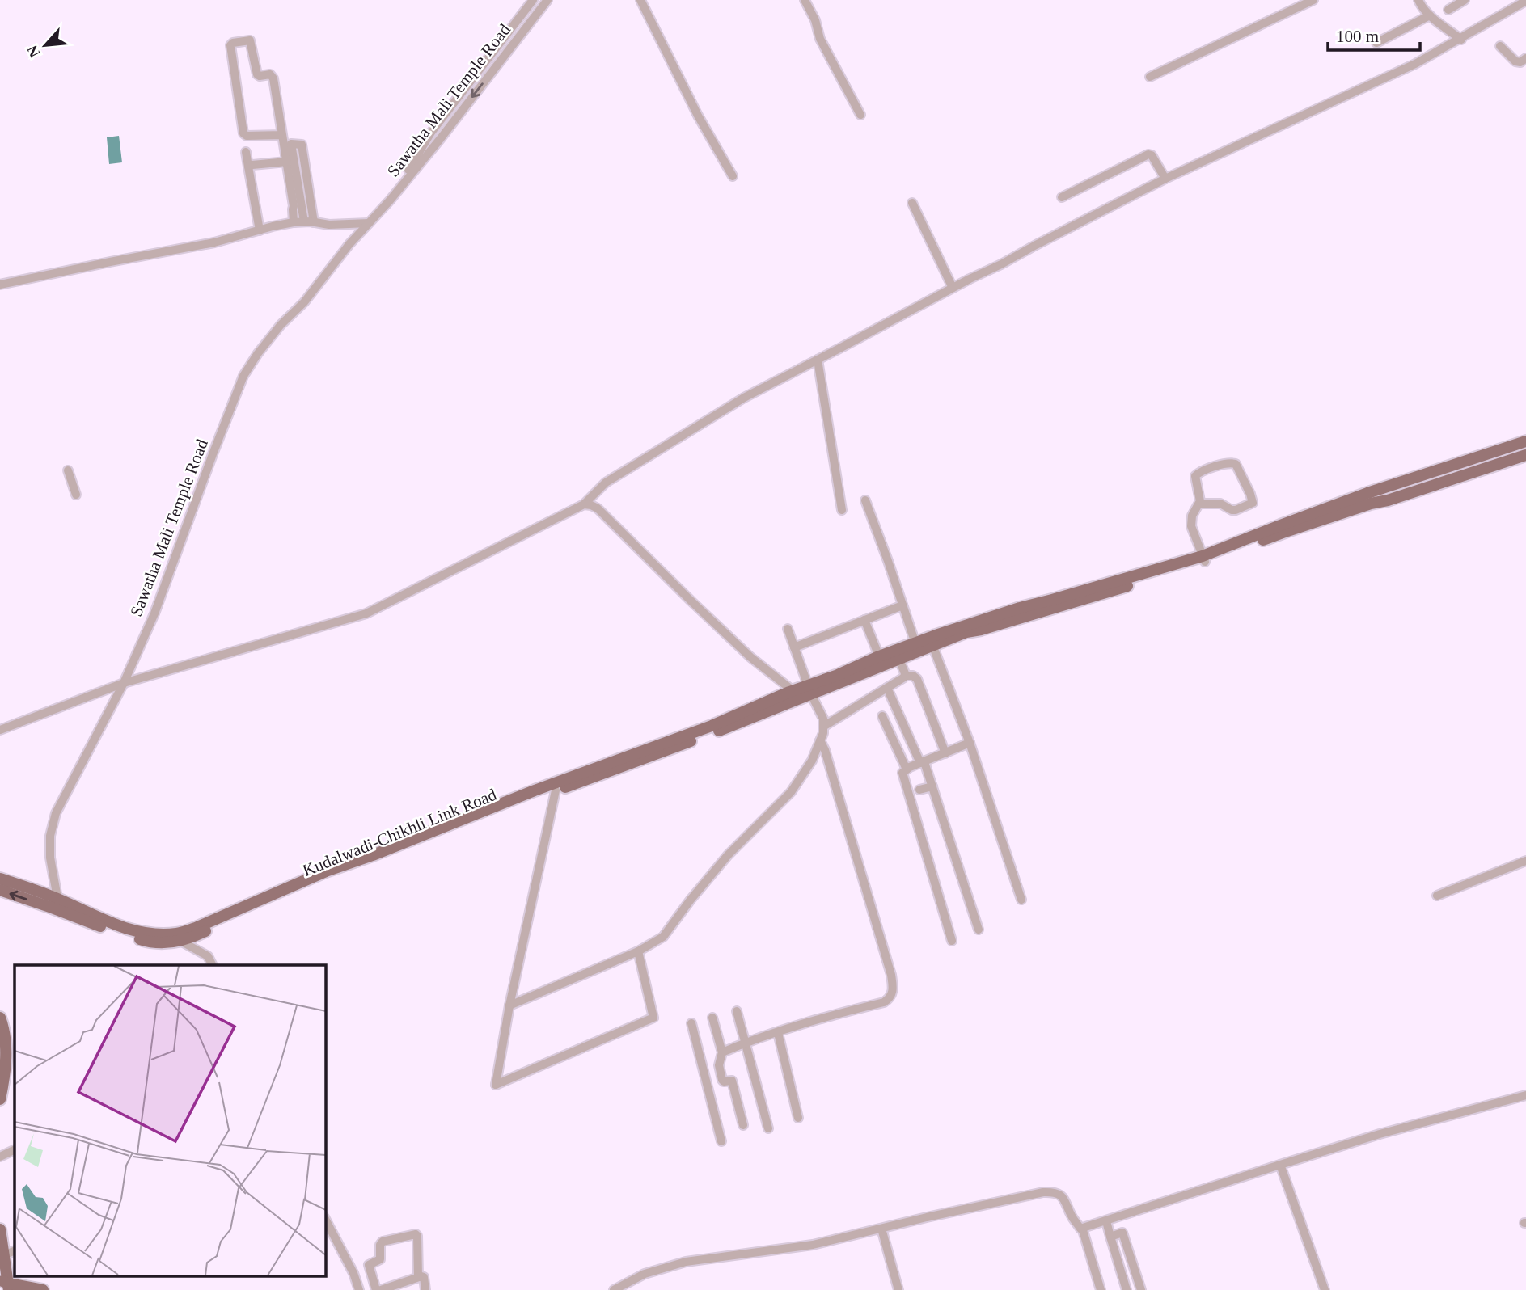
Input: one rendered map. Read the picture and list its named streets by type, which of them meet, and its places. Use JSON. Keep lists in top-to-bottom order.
{
  "streets": {
    "main road": ["Kudalwadi-Chikhli Link Road"],
    "street": ["Sawatha Mali Temple Road"]
  },
  "crossings": [
    ["Sawatha Mali Temple Road", "Kudalwadi-Chikhli Link Road"]
  ],
  "scale_bar": "100 m",
  "north": "bottom left"
}
